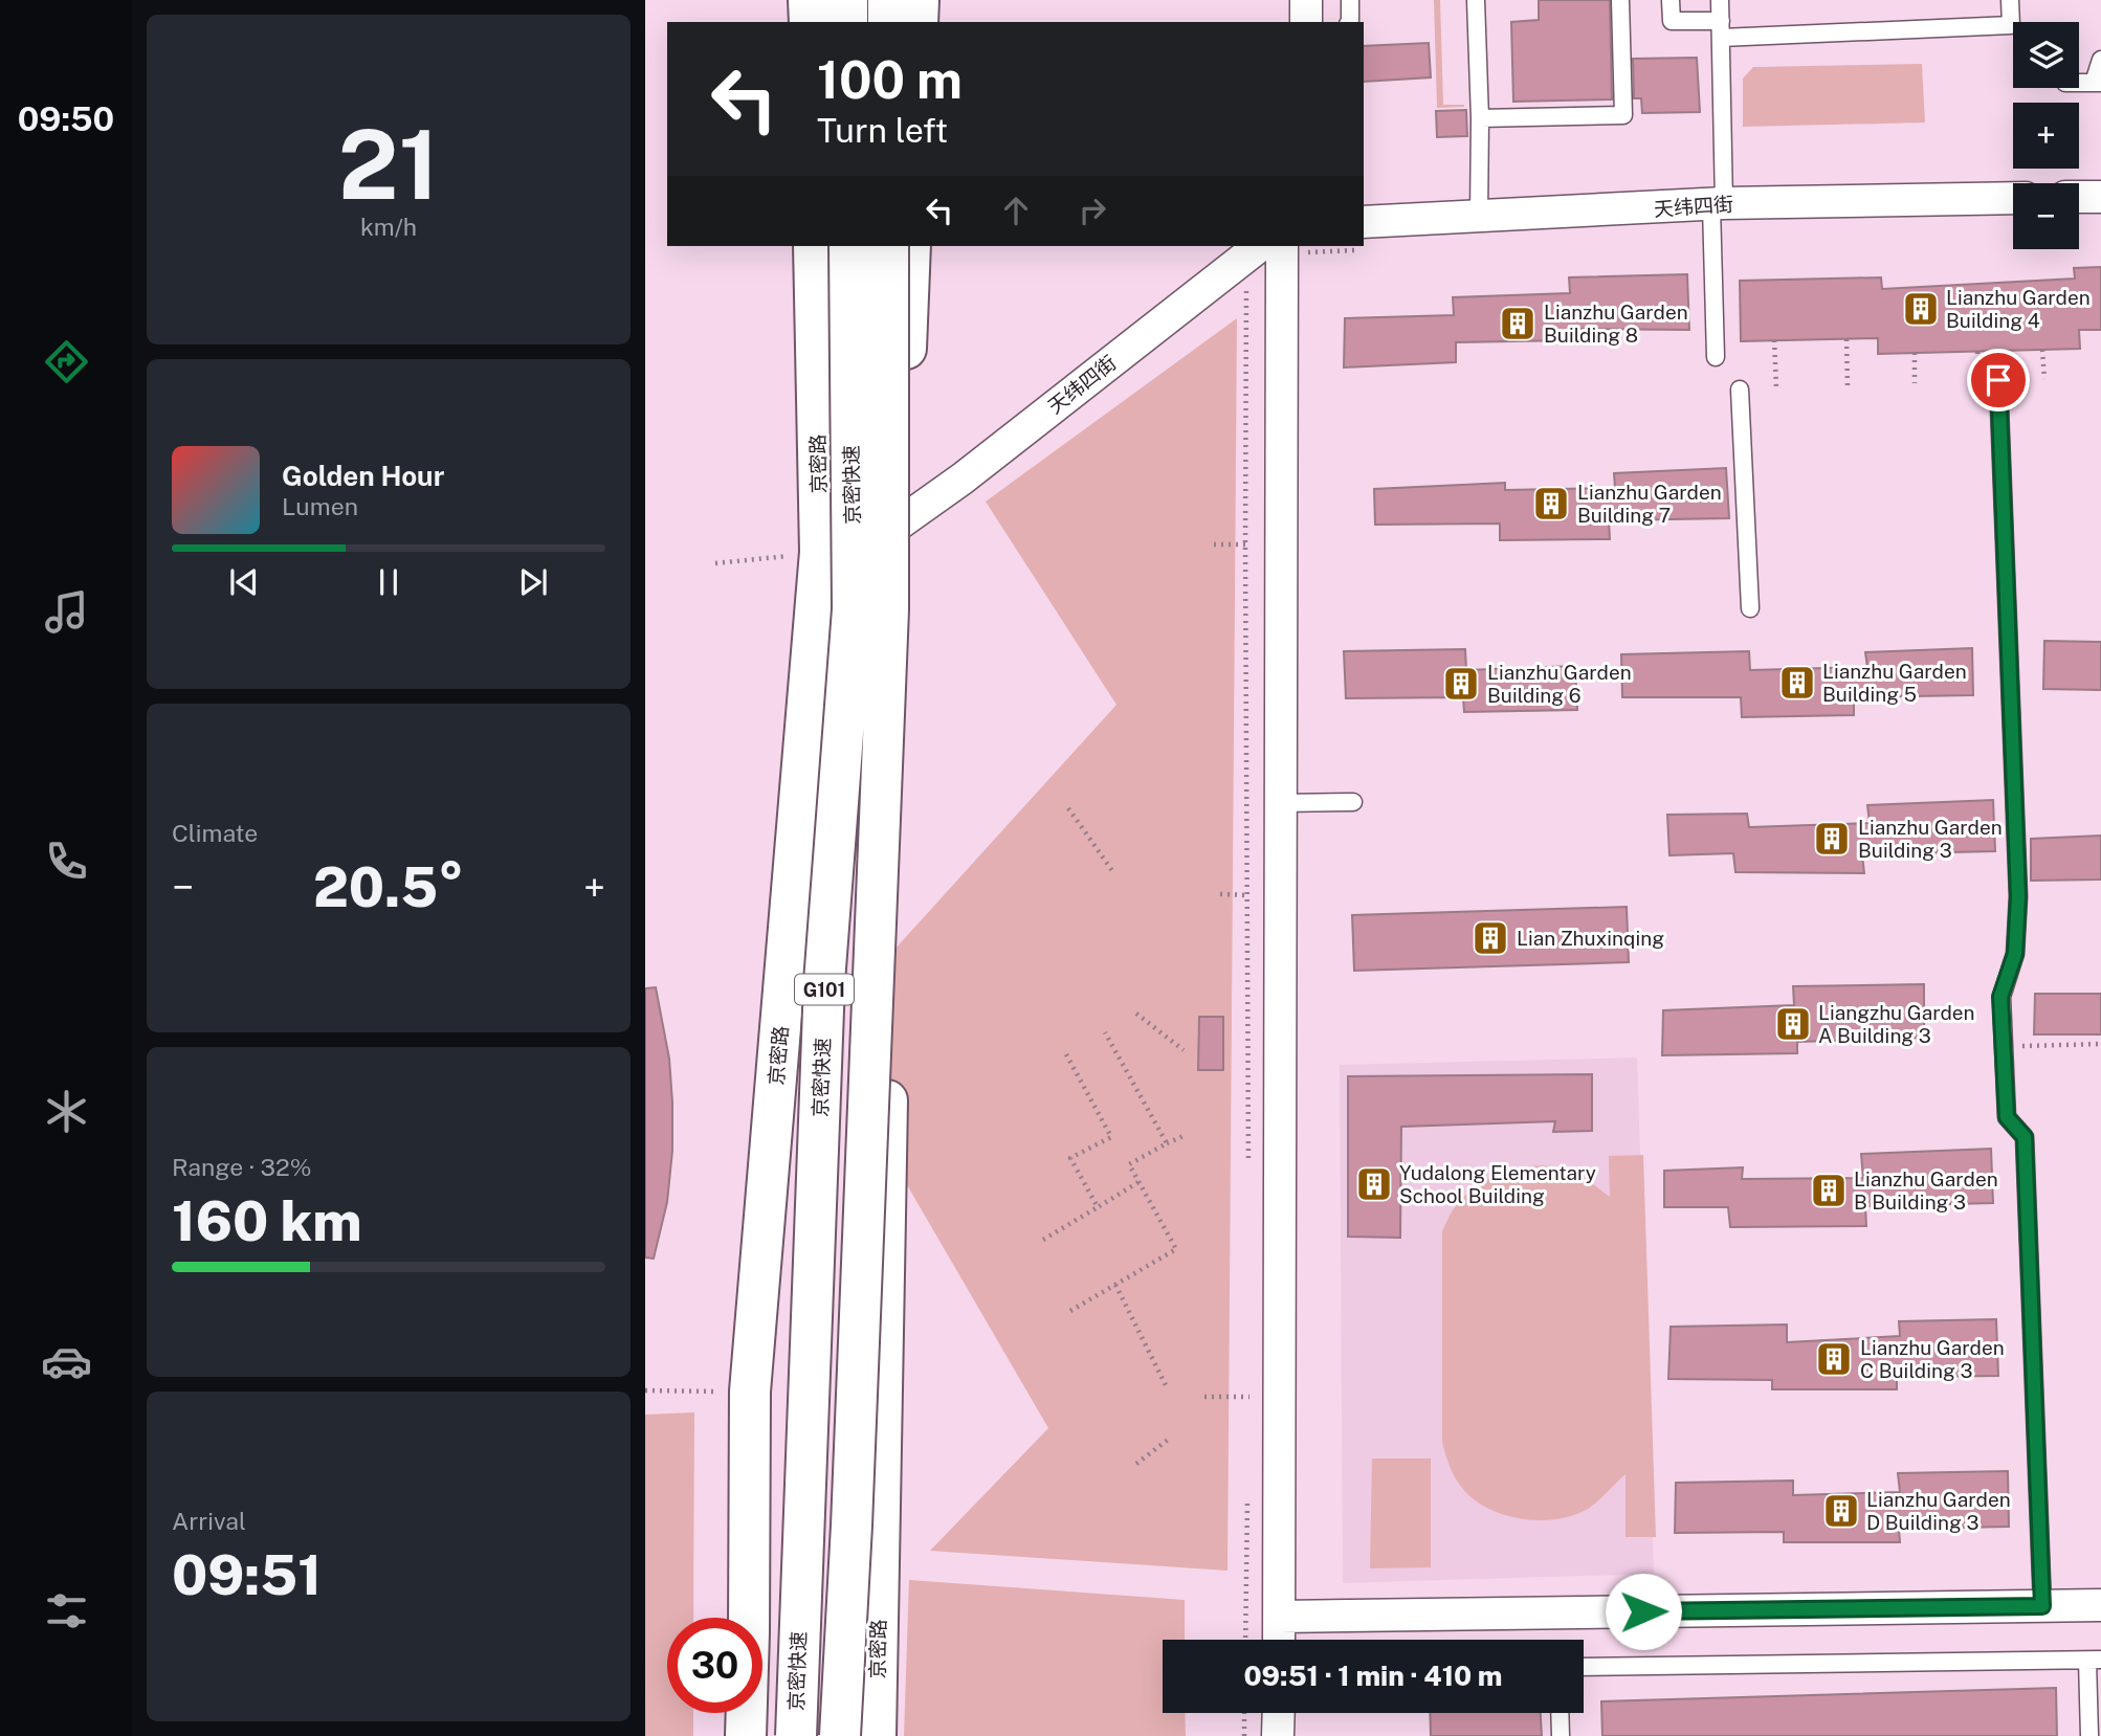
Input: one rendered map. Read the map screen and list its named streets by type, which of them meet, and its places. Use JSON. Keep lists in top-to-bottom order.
{
  "streets": {
    "main road": ["京密路", "京密快速", "G101"],
    "street": ["天纬四街"]
  },
  "crossings": [
    ["天纬四街", "京密路"]
  ],
  "places": {
    "building": [
      "Lianzhu Garden Building 4",
      "Lianzhu Garden Building 8",
      "Lianzhu Garden Building 7",
      "Lianzhu Garden Building 5",
      "Lianzhu Garden Building 6",
      "Lianzhu Garden Building 3",
      "Lian Zhuxinqing",
      "Liangzhu Garden A Building 3",
      "Yudalong Elementary School Building",
      "Lianzhu Garden B Building 3",
      "Lianzhu Garden C Building 3",
      "Lianzhu Garden D Building 3"
    ]
  },
  "page": {
    "tabs": "09:50",
    "tile": [
      ["21", "km/h"],
      "Climate",
      ["Range · 32%", "160 km"],
      ["Arrival", "09:51"]
    ],
    "map_buttons": ["+", "−"],
    "turn": ["100 m", "Turn left"],
    "song": ["Golden Hour", "Lumen"],
    "heat": ["−", "20.5°", "+"],
    "limit": "30",
    "trip": "09:51 · 1 min · 410 m"
  }
}
